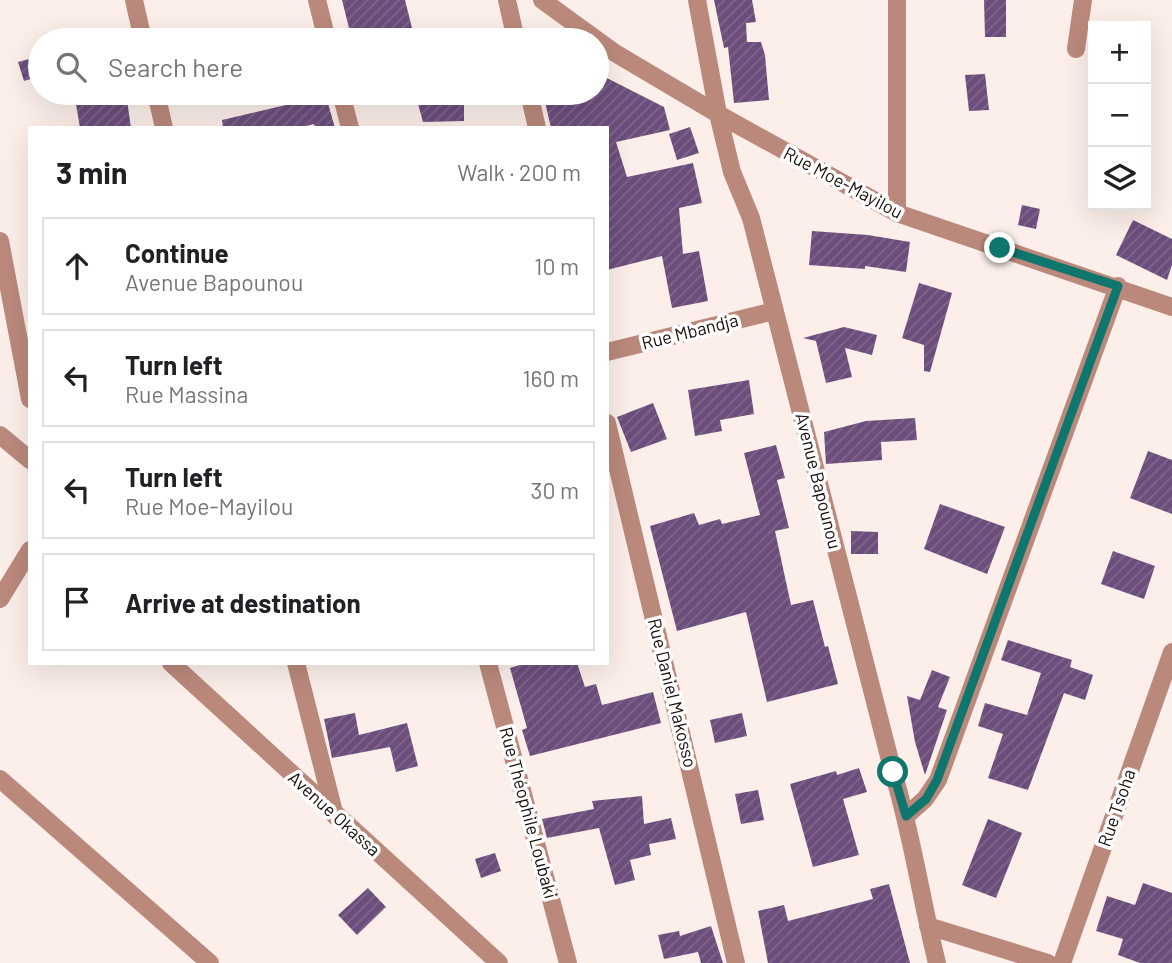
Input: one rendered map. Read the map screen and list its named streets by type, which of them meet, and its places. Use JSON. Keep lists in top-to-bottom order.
{
  "streets": {
    "street": [
      "Rue Moe-Mayilou",
      "Rue Mbandja",
      "Avenue Bapounou",
      "Rue Daniel Makosso",
      "Rue Tsoha",
      "Rue Théophile Loubaki",
      "Avenue Okassa"
    ]
  },
  "crossings": [
    ["Rue Moe-Mayilou", "Avenue Bapounou"],
    ["Rue Mbandja", "Avenue Bapounou"]
  ],
  "page": {
    "map_buttons": ["+", "−"],
    "search": "Search here",
    "heading": ["3 min", "Walk · 200 m"],
    "list": [
      ["Continue", "Avenue Bapounou", "10 m"],
      ["Turn left", "Rue Massina", "160 m"],
      ["Turn left", "Rue Moe-Mayilou", "30 m"],
      "Arrive at destination"
    ]
  }
}
